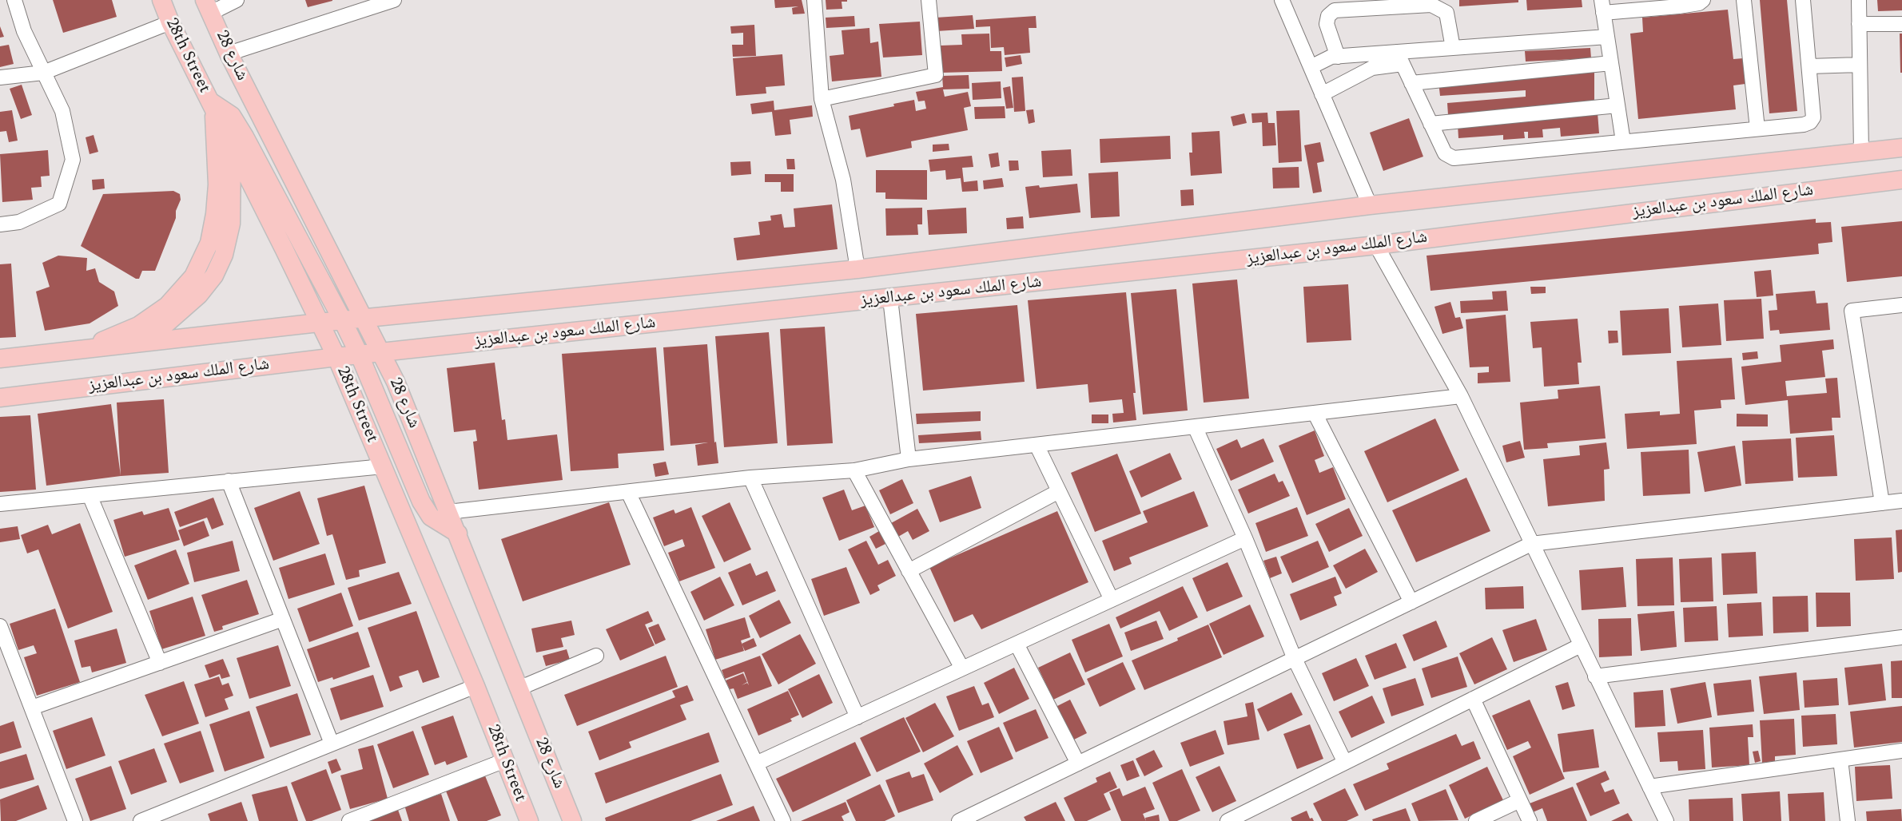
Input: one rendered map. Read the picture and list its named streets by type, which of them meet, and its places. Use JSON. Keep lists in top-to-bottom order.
{
  "streets": {
    "main road": ["28th Street", "شارع 28", "شارع الملك سعود بن عبدالعزيز"]
  },
  "crossings": [
    ["28th Street", "شارع الملك سعود بن عبدالعزيز"],
    ["شارع 28", "شارع الملك سعود بن عبدالعزيز"]
  ]
}
